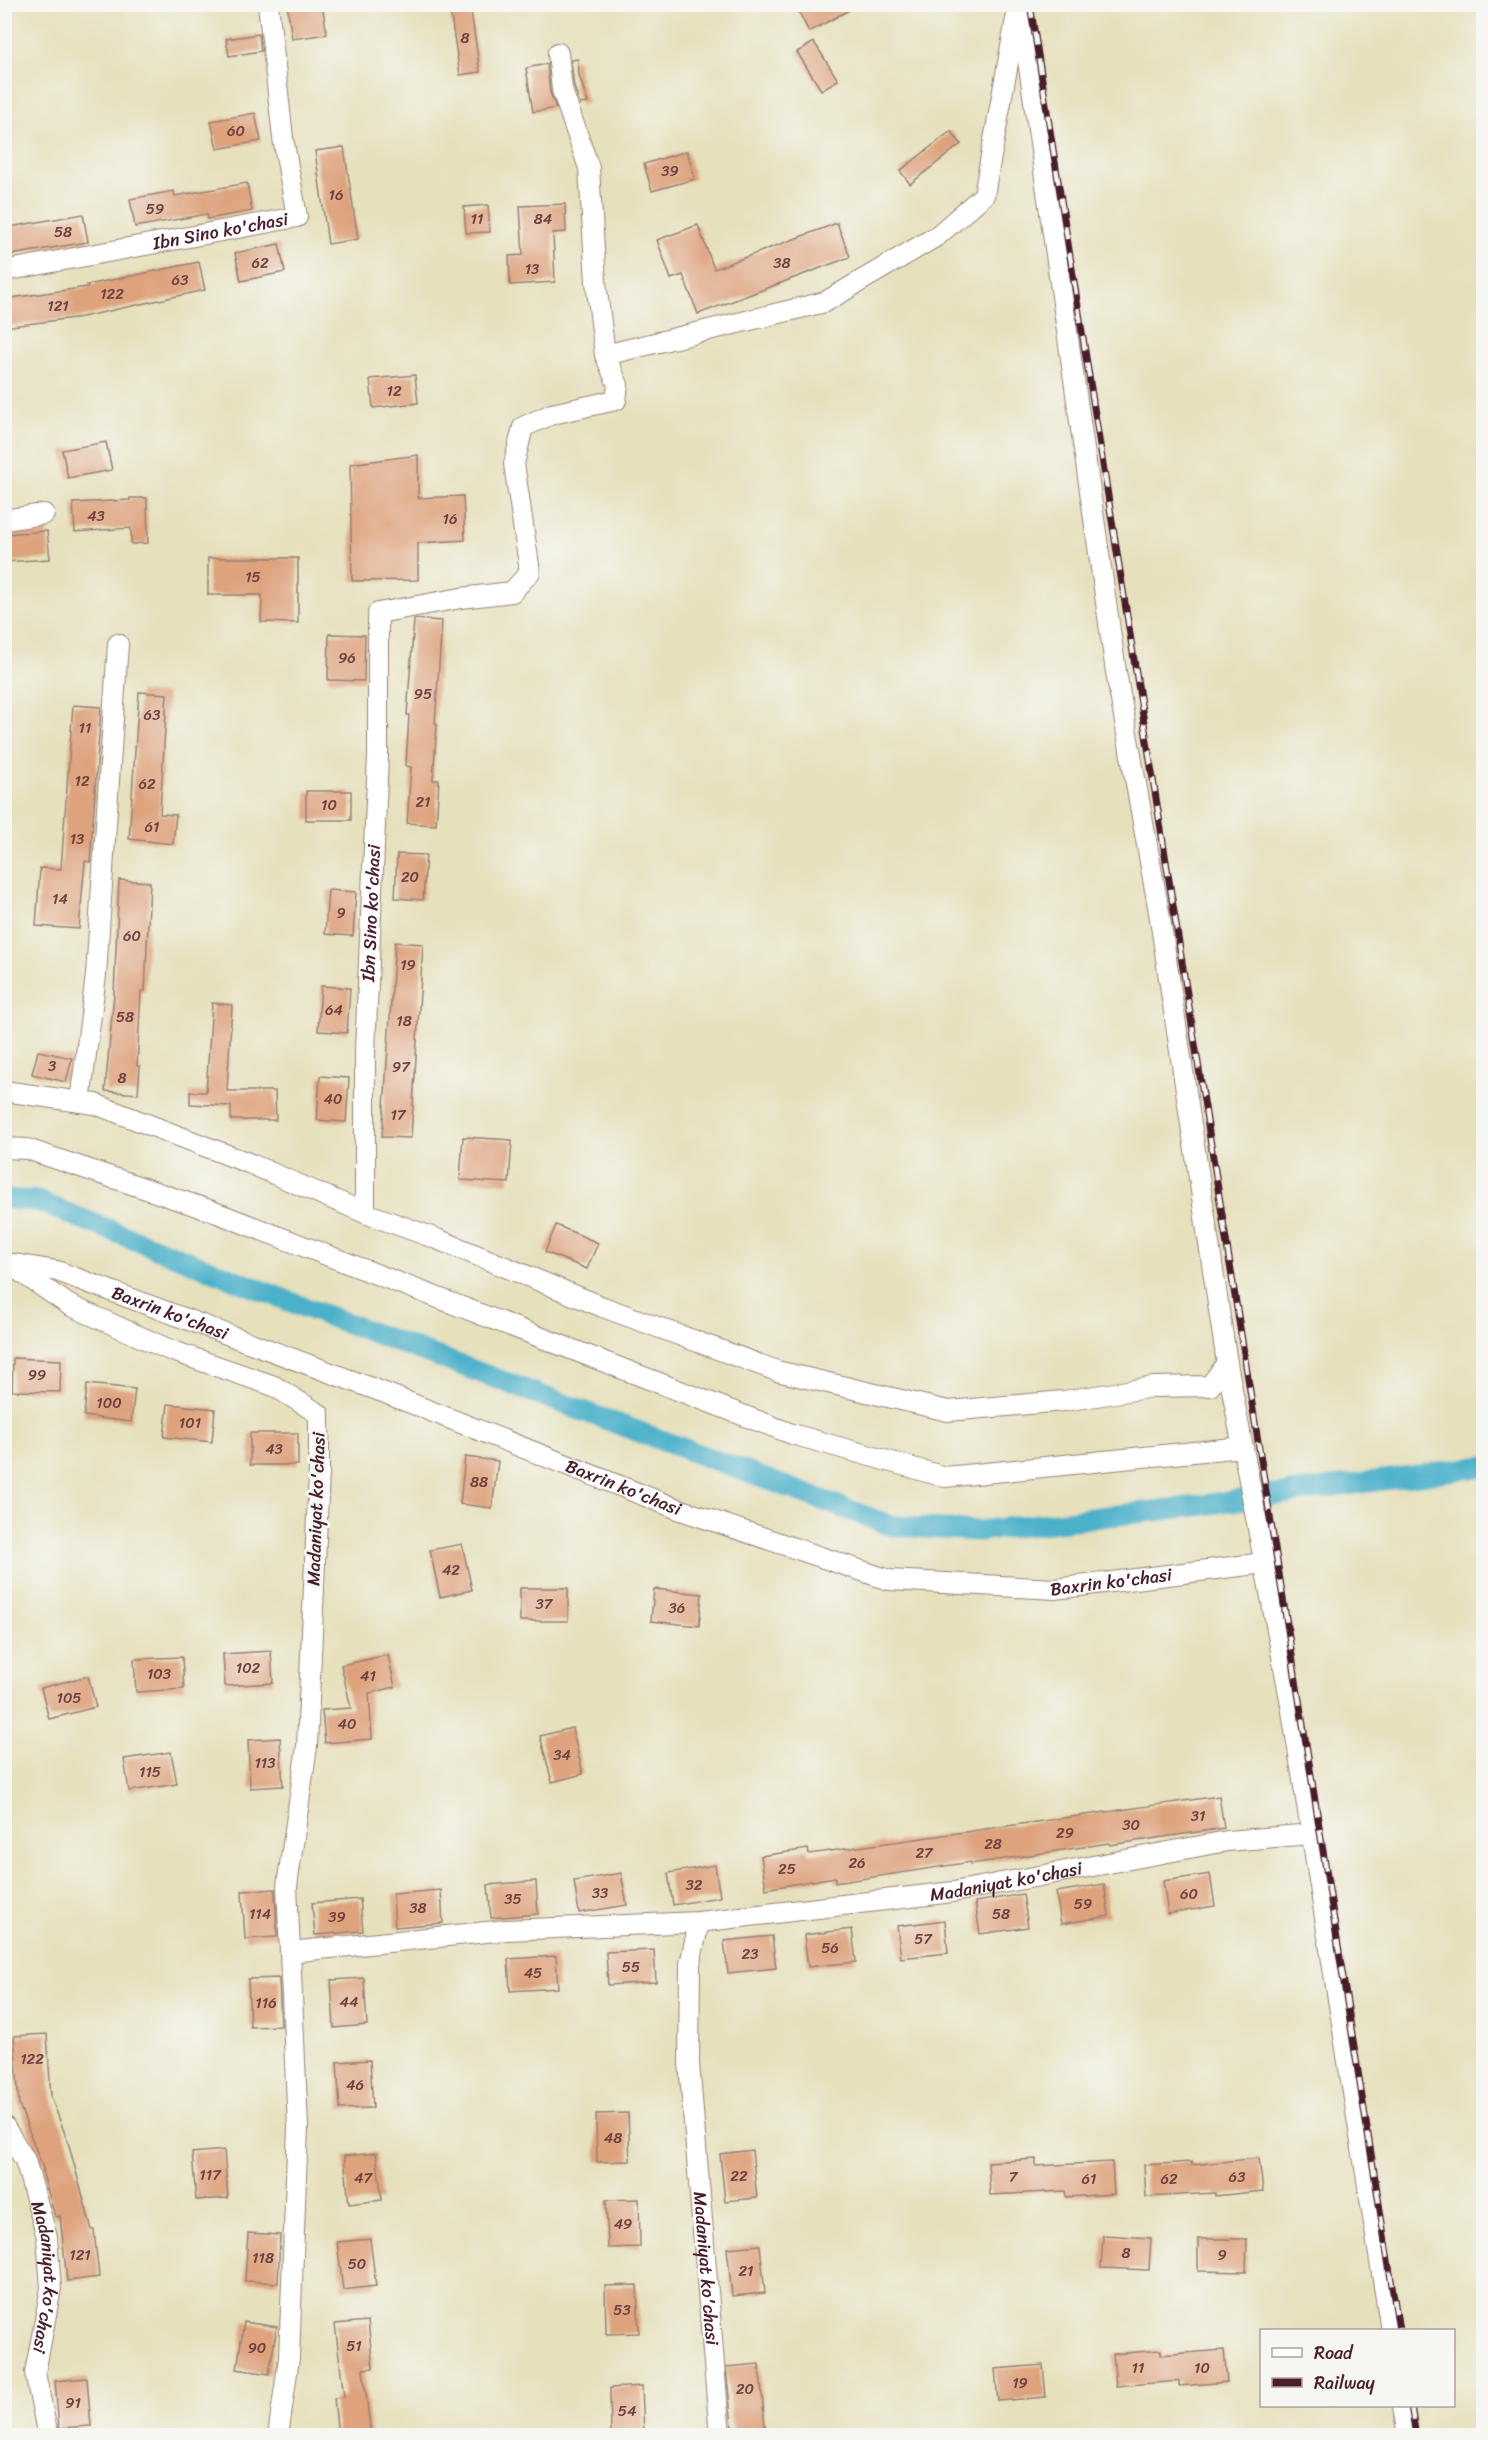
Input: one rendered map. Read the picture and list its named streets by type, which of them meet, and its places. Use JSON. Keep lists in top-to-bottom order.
{
  "streets": {
    "street": ["Ibn Sino ko'chasi", "Baxrin ko'chasi", "Madaniyat ko'chasi"]
  },
  "crossings": [
    ["Baxrin ko'chasi", "Madaniyat ko'chasi"]
  ],
  "house_numbers": [
    "8",
    "60",
    "39",
    "16",
    "59",
    "11",
    "84",
    "58",
    "62",
    "38",
    "13",
    "63",
    "122",
    "121",
    "12",
    "43",
    "16",
    "15",
    "96",
    "95",
    "63",
    "11",
    "12",
    "62",
    "21",
    "10",
    "61",
    "13",
    "20",
    "14",
    "9",
    "60",
    "19",
    "64",
    "58",
    "18",
    "3",
    "97",
    "8",
    "40",
    "17",
    "99",
    "100",
    "101",
    "43",
    "88",
    "42",
    "37",
    "36",
    "102",
    "103",
    "41",
    "105",
    "40",
    "34",
    "113",
    "115",
    "31",
    "30",
    "29",
    "28",
    "27",
    "26",
    "25",
    "32",
    "33",
    "60",
    "35",
    "59",
    "38",
    "114",
    "58",
    "39",
    "57",
    "56",
    "23",
    "55",
    "45",
    "44",
    "116",
    "122",
    "46",
    "48",
    "117",
    "22",
    "7",
    "63",
    "47",
    "61",
    "62",
    "49",
    "8",
    "121",
    "9",
    "118",
    "50",
    "21",
    "53",
    "51",
    "90",
    "11",
    "10",
    "19",
    "20",
    "91",
    "54"
  ],
  "legend": ["Road", "Railway"]
}
